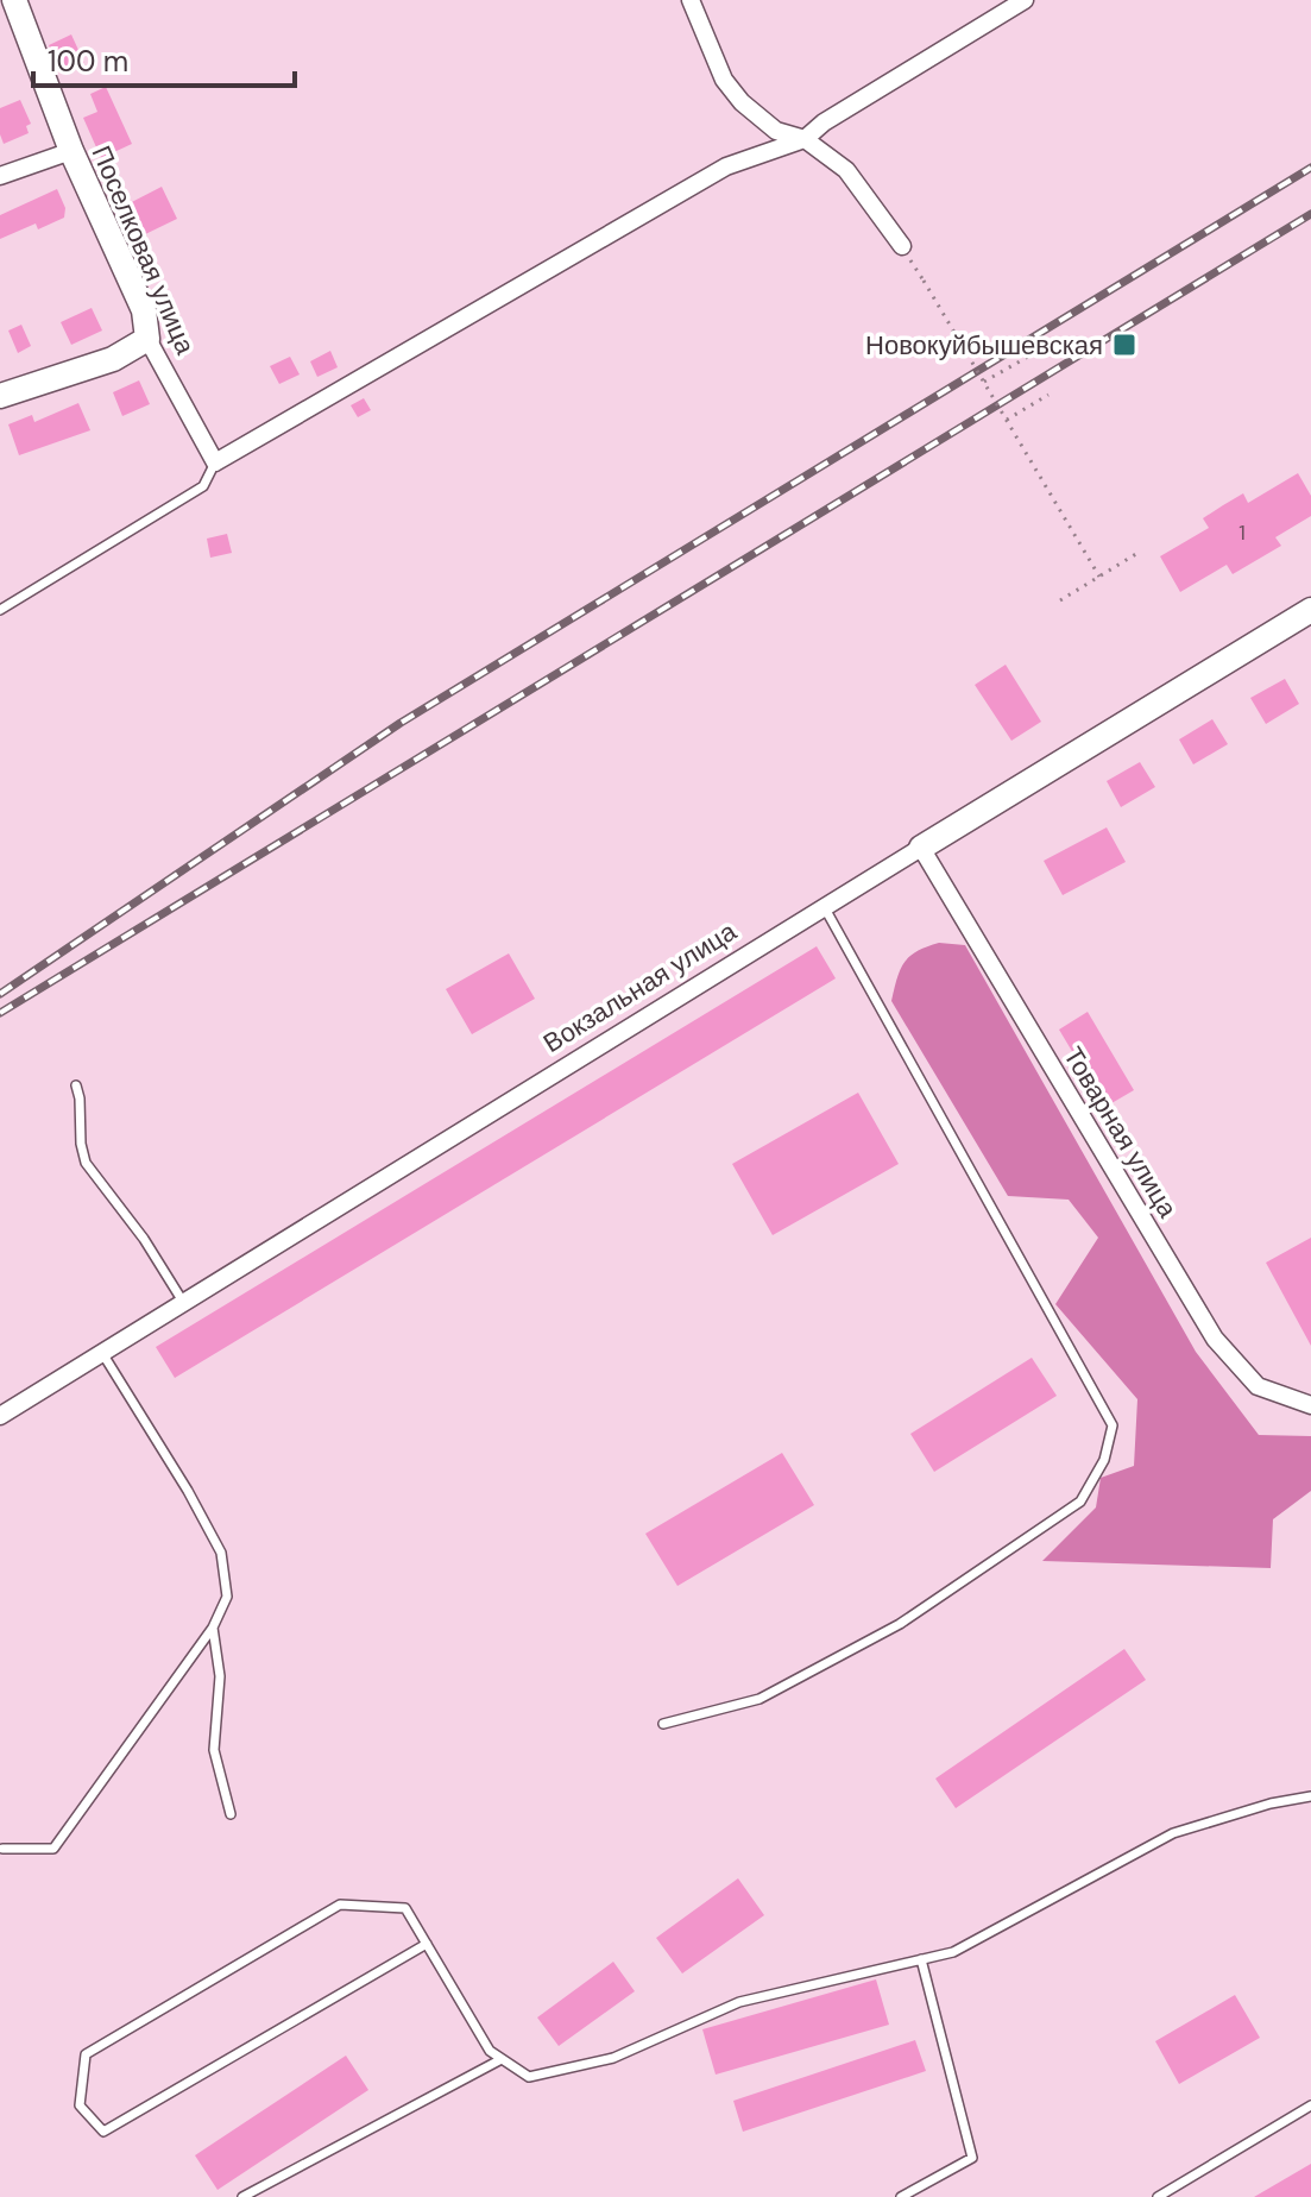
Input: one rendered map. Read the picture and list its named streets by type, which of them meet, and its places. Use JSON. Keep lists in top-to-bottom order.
{
  "streets": {
    "street": ["Поселковая улица", "Вокзальная улица", "Товарная улица"]
  },
  "crossings": [
    ["Вокзальная улица", "Товарная улица"]
  ],
  "places": {
    "transit": ["Новокуйбышевская"]
  },
  "house_numbers": ["1"],
  "scale_bar": "100 m"
}
